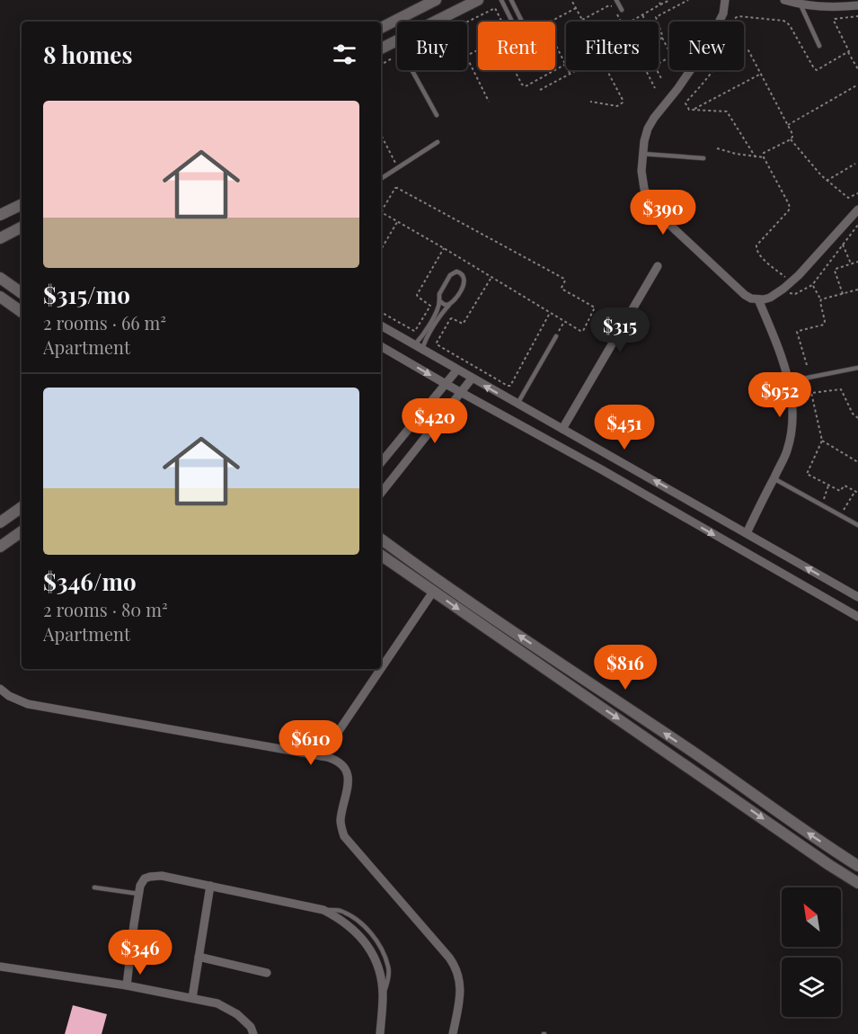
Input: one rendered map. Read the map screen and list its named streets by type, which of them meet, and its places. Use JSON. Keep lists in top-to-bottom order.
{
  "north": "top left",
  "page": {
    "chip": [
      "Buy",
      "Rent",
      "Filters",
      "New"
    ],
    "heading": "8 homes",
    "list": [
      {
        "name": "$315/mo",
        "note": "2 rooms · 66 m² · Apartment"
      },
      {
        "name": "$346/mo",
        "note": "2 rooms · 80 m² · Apartment"
      }
    ],
    "price": [
      "$390",
      "$315",
      "$952",
      "$420",
      "$451",
      "$816",
      "$610",
      "$346"
    ]
  }
}
